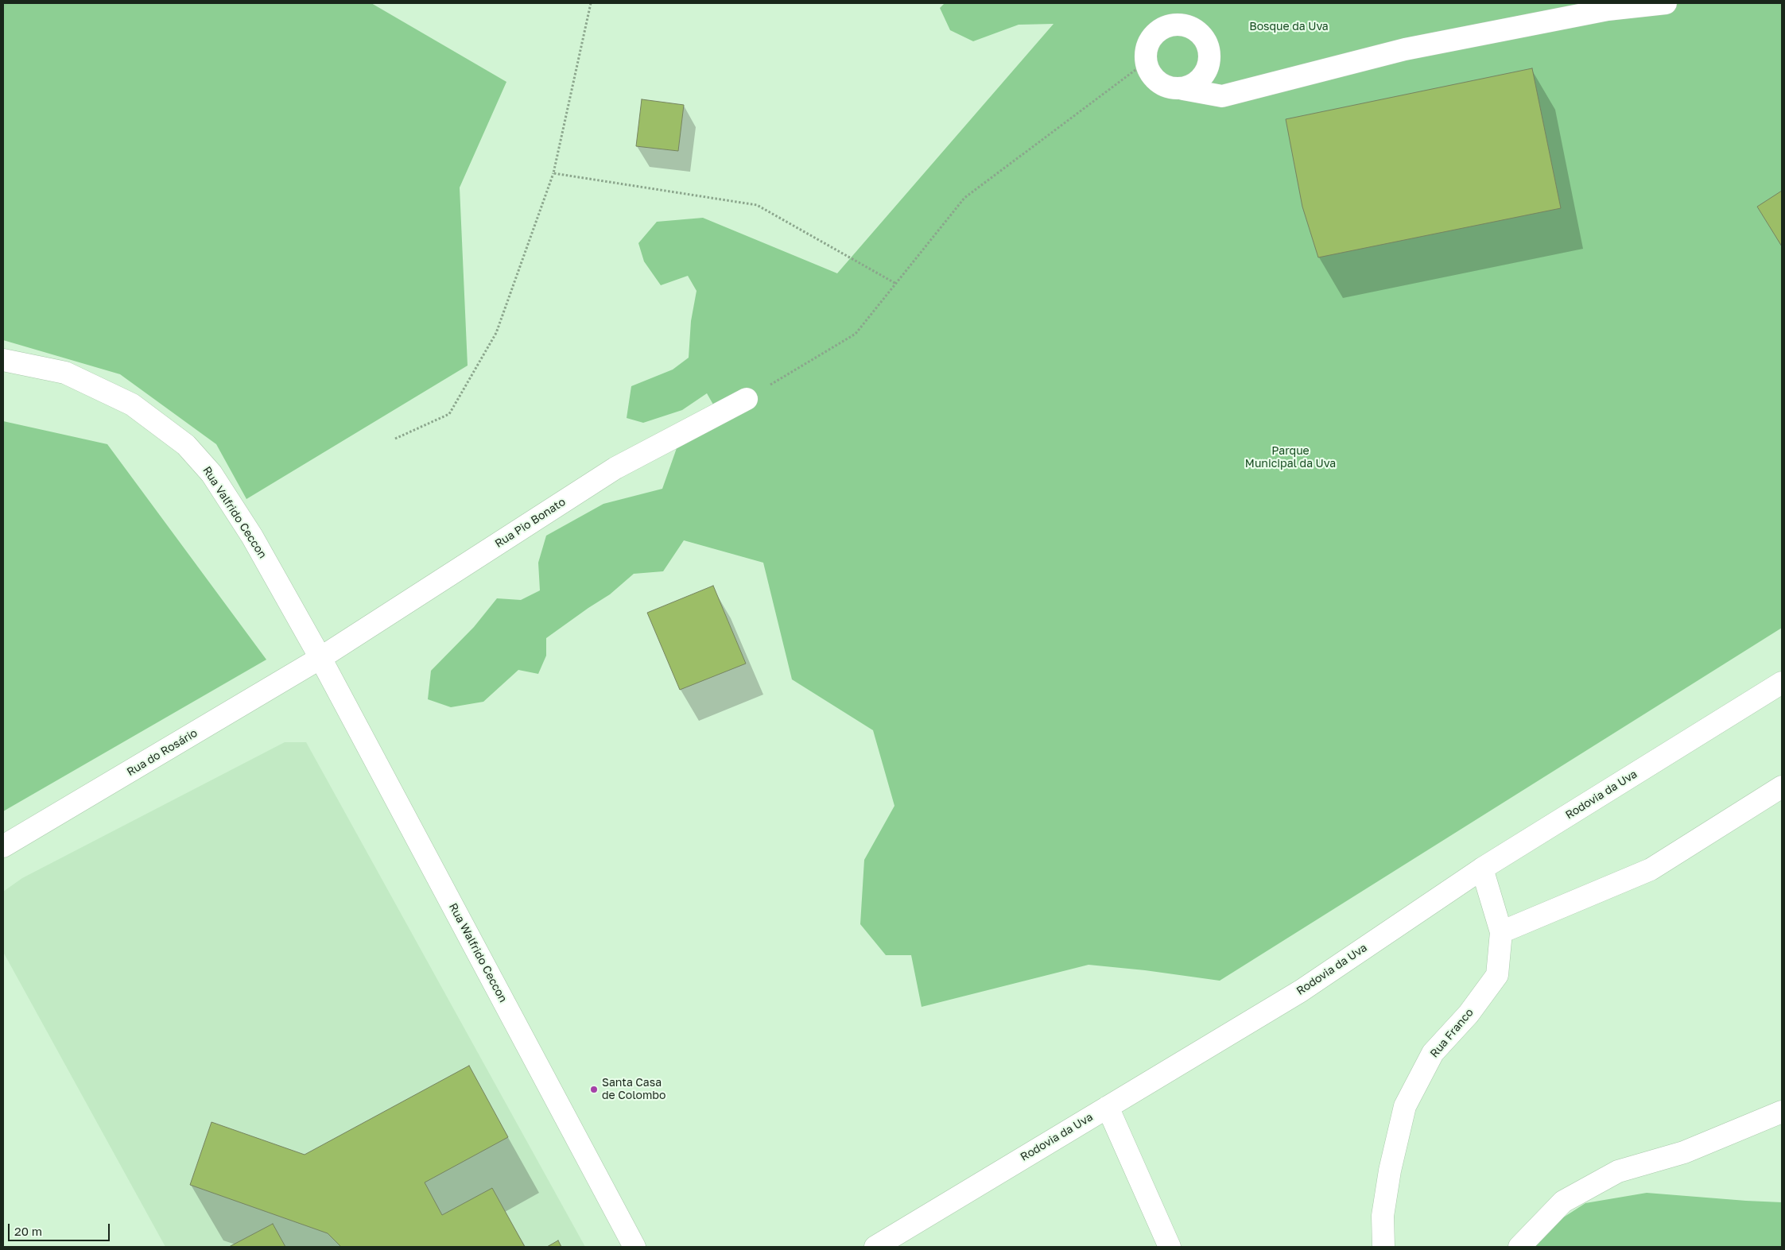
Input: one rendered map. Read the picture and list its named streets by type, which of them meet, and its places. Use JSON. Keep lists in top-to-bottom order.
{
  "streets": {
    "street": [
      "Rua Valfrido Ceccon",
      "Rua Pio Bonato",
      "Rua do Rosário",
      "Rodovia da Uva",
      "Rua Walfrido Ceccon",
      "Rua Franco"
    ]
  },
  "crossings": [
    ["Rua Valfrido Ceccon", "Rua Pio Bonato"],
    ["Rua Valfrido Ceccon", "Rua do Rosário"],
    ["Rua Valfrido Ceccon", "Rua Walfrido Ceccon"],
    ["Rua Pio Bonato", "Rua do Rosário"],
    ["Rua Pio Bonato", "Rua Walfrido Ceccon"],
    ["Rua do Rosário", "Rua Walfrido Ceccon"],
    ["Rodovia da Uva", "Rua Franco"]
  ],
  "parks": ["Bosque da Uva", "Parque Municipal da Uva"],
  "places": ["Santa Casa de Colombo"],
  "scale_bar": "20 m"
}
